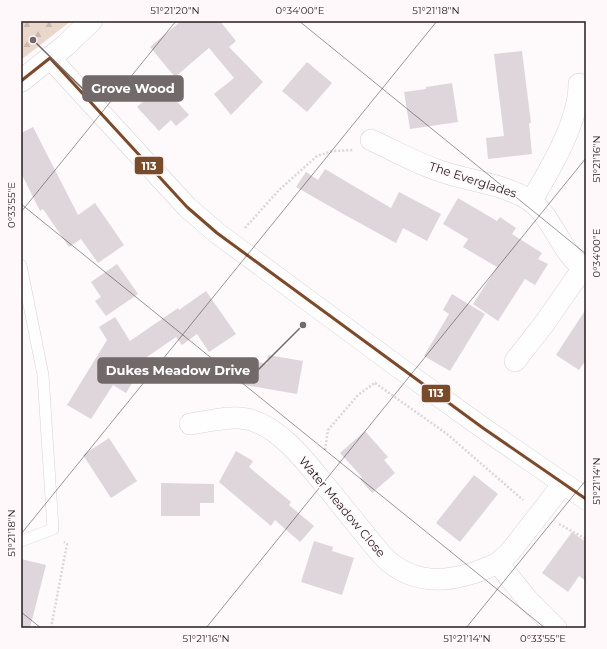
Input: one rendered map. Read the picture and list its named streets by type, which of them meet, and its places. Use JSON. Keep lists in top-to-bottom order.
{
  "streets": {
    "street": ["The Everglades", "Water Meadow Close"]
  },
  "places": ["Grove Wood", "Dukes Meadow Drive"],
  "lines": ["transit line 113"],
  "coordinates": [
    "51°21'20\"N",
    "0°34'00\"E",
    "51°21'18\"N",
    "51°21'16\"N",
    "0°33'55\"E",
    "51°21'14\"N"
  ]
}
